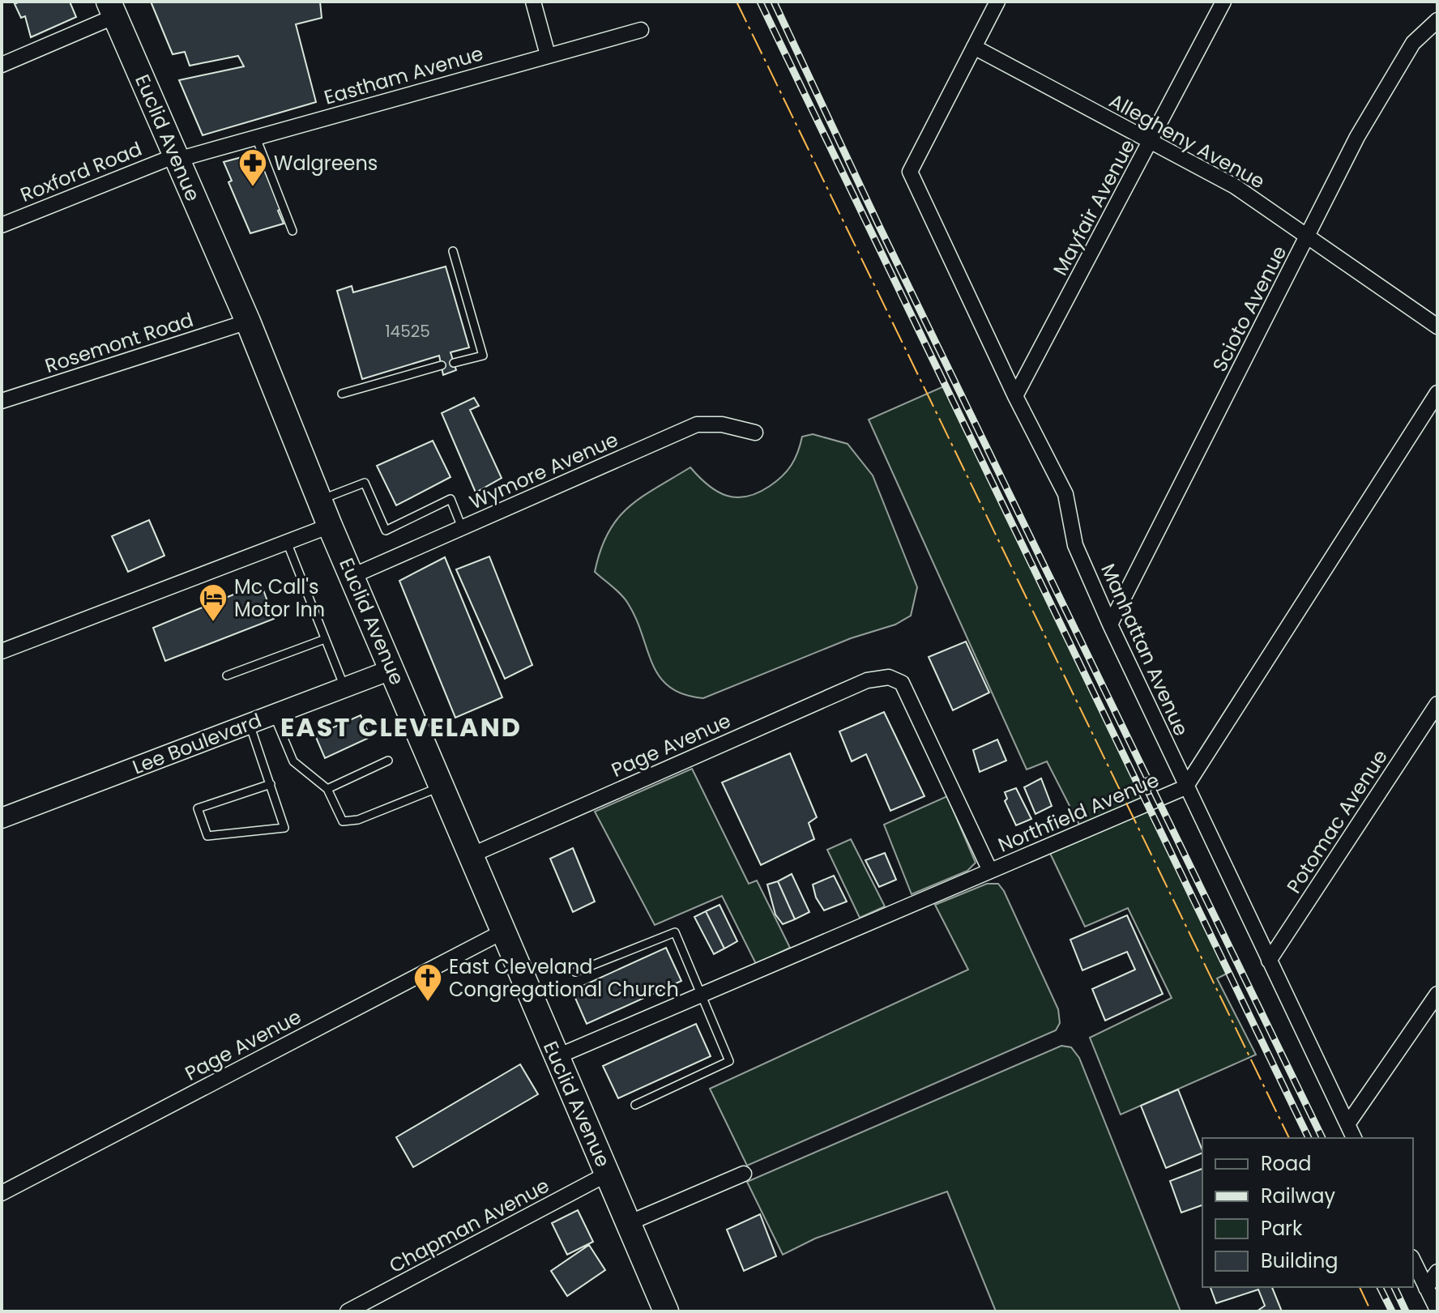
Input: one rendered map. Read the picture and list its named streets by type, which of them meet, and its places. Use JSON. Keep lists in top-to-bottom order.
{
  "streets": {
    "main road": ["Euclid Avenue"],
    "street": [
      "Eastham Avenue",
      "Allegheny Avenue",
      "Roxford Road",
      "Mayfair Avenue",
      "Scioto Avenue",
      "Rosemont Road",
      "Wymore Avenue",
      "Manhattan Avenue",
      "Lee Boulevard",
      "Page Avenue",
      "Northfield Avenue",
      "Potomac Avenue",
      "Chapman Avenue"
    ]
  },
  "crossings": [
    ["Eastham Avenue", "Euclid Avenue"],
    ["Eastham Avenue", "Roxford Road"],
    ["Euclid Avenue", "Roxford Road"],
    ["Euclid Avenue", "Rosemont Road"],
    ["Euclid Avenue", "Wymore Avenue"],
    ["Euclid Avenue", "Lee Boulevard"],
    ["Euclid Avenue", "Page Avenue"],
    ["Euclid Avenue", "Northfield Avenue"],
    ["Euclid Avenue", "Chapman Avenue"],
    ["Allegheny Avenue", "Mayfair Avenue"],
    ["Allegheny Avenue", "Scioto Avenue"],
    ["Allegheny Avenue", "Manhattan Avenue"],
    ["Mayfair Avenue", "Manhattan Avenue"],
    ["Scioto Avenue", "Manhattan Avenue"],
    ["Manhattan Avenue", "Northfield Avenue"],
    ["Manhattan Avenue", "Potomac Avenue"],
    ["Page Avenue", "Northfield Avenue"]
  ],
  "districts": ["EAST CLEVELAND"],
  "places": {
    "pharmacy": ["Walgreens"],
    "hotel": ["Mc Call's Motor Inn"],
    "church": ["East Cleveland Congregational Church"]
  },
  "house_numbers": ["14525"],
  "legend": [
    "Road",
    "Railway",
    "Park",
    "Building"
  ]
}
